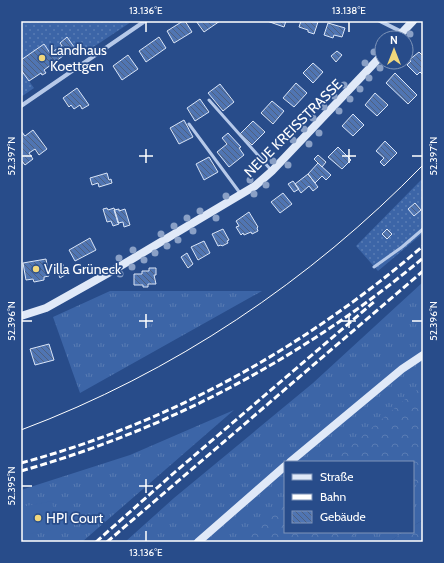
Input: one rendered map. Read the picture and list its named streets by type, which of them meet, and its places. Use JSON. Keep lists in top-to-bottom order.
{
  "streets": {
    "street": ["NEUE KREISSTRASSE"]
  },
  "places": ["Landhaus Koettgen", "Villa Grüneck", "HPI Court"],
  "legend": ["Straße", "Bahn", "Gebäude"],
  "north": "top",
  "coordinates": [
    "13.136°E",
    "13.138°E",
    "52.397°N",
    "52.396°N",
    "52.395°N"
  ]
}
